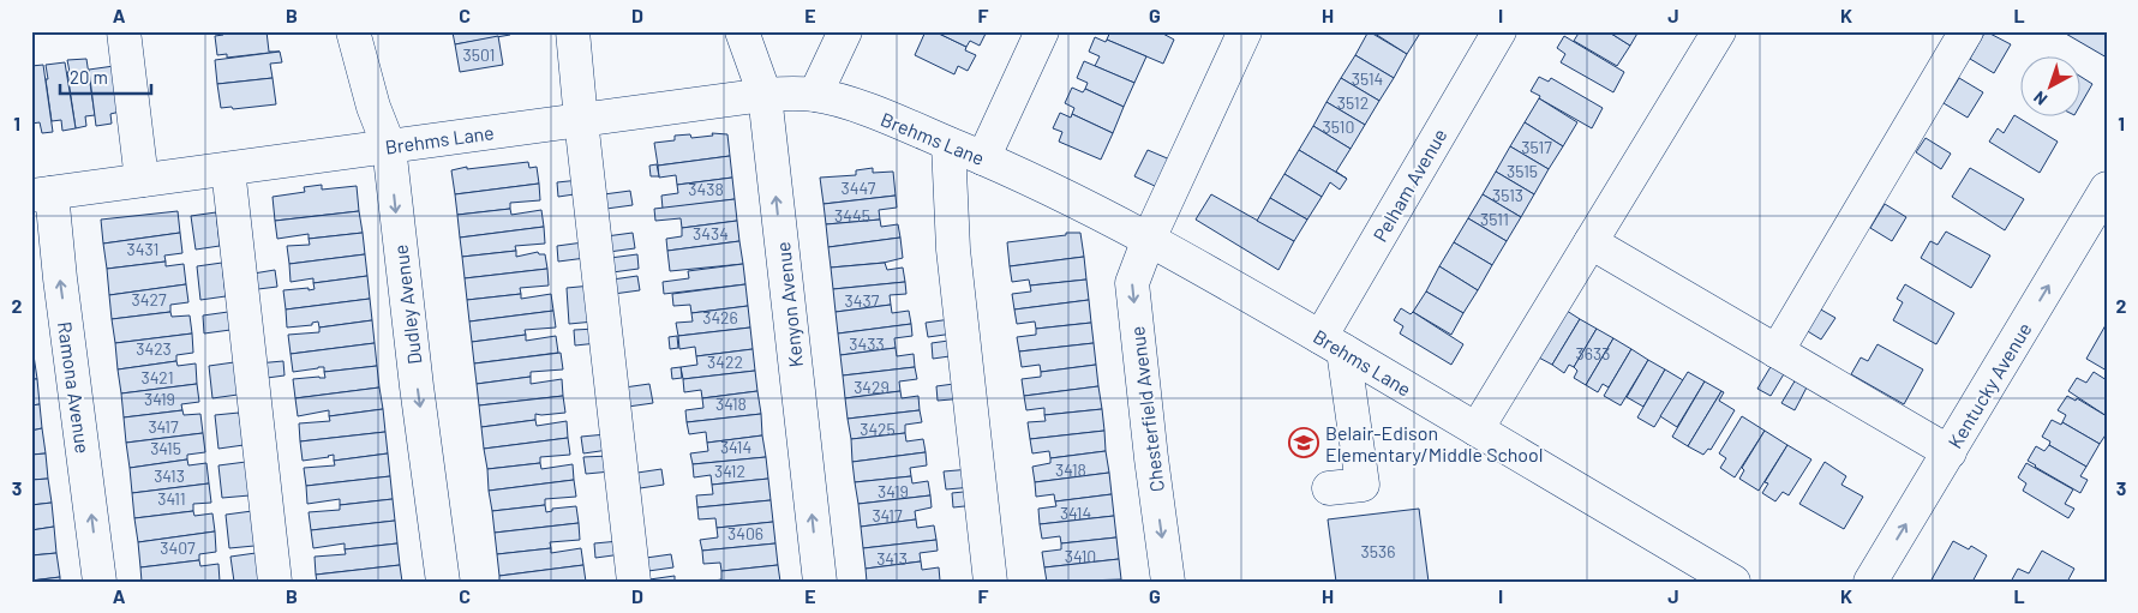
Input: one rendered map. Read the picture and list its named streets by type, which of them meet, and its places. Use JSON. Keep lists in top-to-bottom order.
{
  "streets": {
    "street": [
      "Brehms Lane",
      "Pelham Avenue",
      "Dudley Avenue",
      "Kenyon Avenue",
      "Kentucky Avenue",
      "Ramona Avenue",
      "Chesterfield Avenue"
    ]
  },
  "crossings": [
    ["Brehms Lane", "Pelham Avenue"],
    ["Brehms Lane", "Dudley Avenue"],
    ["Brehms Lane", "Kenyon Avenue"],
    ["Brehms Lane", "Ramona Avenue"],
    ["Brehms Lane", "Chesterfield Avenue"]
  ],
  "places": {
    "school or university": ["Belair-Edison Elementary/Middle School"]
  },
  "house_numbers": [
    "3501",
    "3514",
    "3512",
    "3510",
    "3517",
    "3515",
    "3447",
    "3438",
    "3513",
    "3445",
    "3511",
    "3434",
    "3431",
    "3427",
    "3437",
    "3426",
    "3433",
    "3423",
    "3633",
    "3422",
    "3421",
    "3429",
    "3419",
    "3418",
    "3417",
    "3425",
    "3414",
    "3415",
    "3418",
    "3412",
    "3413",
    "3419",
    "3411",
    "3414",
    "3417",
    "3406",
    "3407",
    "3536",
    "3410",
    "3413"
  ],
  "scale_bar": "20 m",
  "north": "bottom left",
  "grid": {
    "columns": [
      "A",
      "B",
      "C",
      "D",
      "E",
      "F",
      "G",
      "H",
      "I",
      "J",
      "K",
      "L"
    ],
    "rows": ["1", "2", "3"]
  }
}
